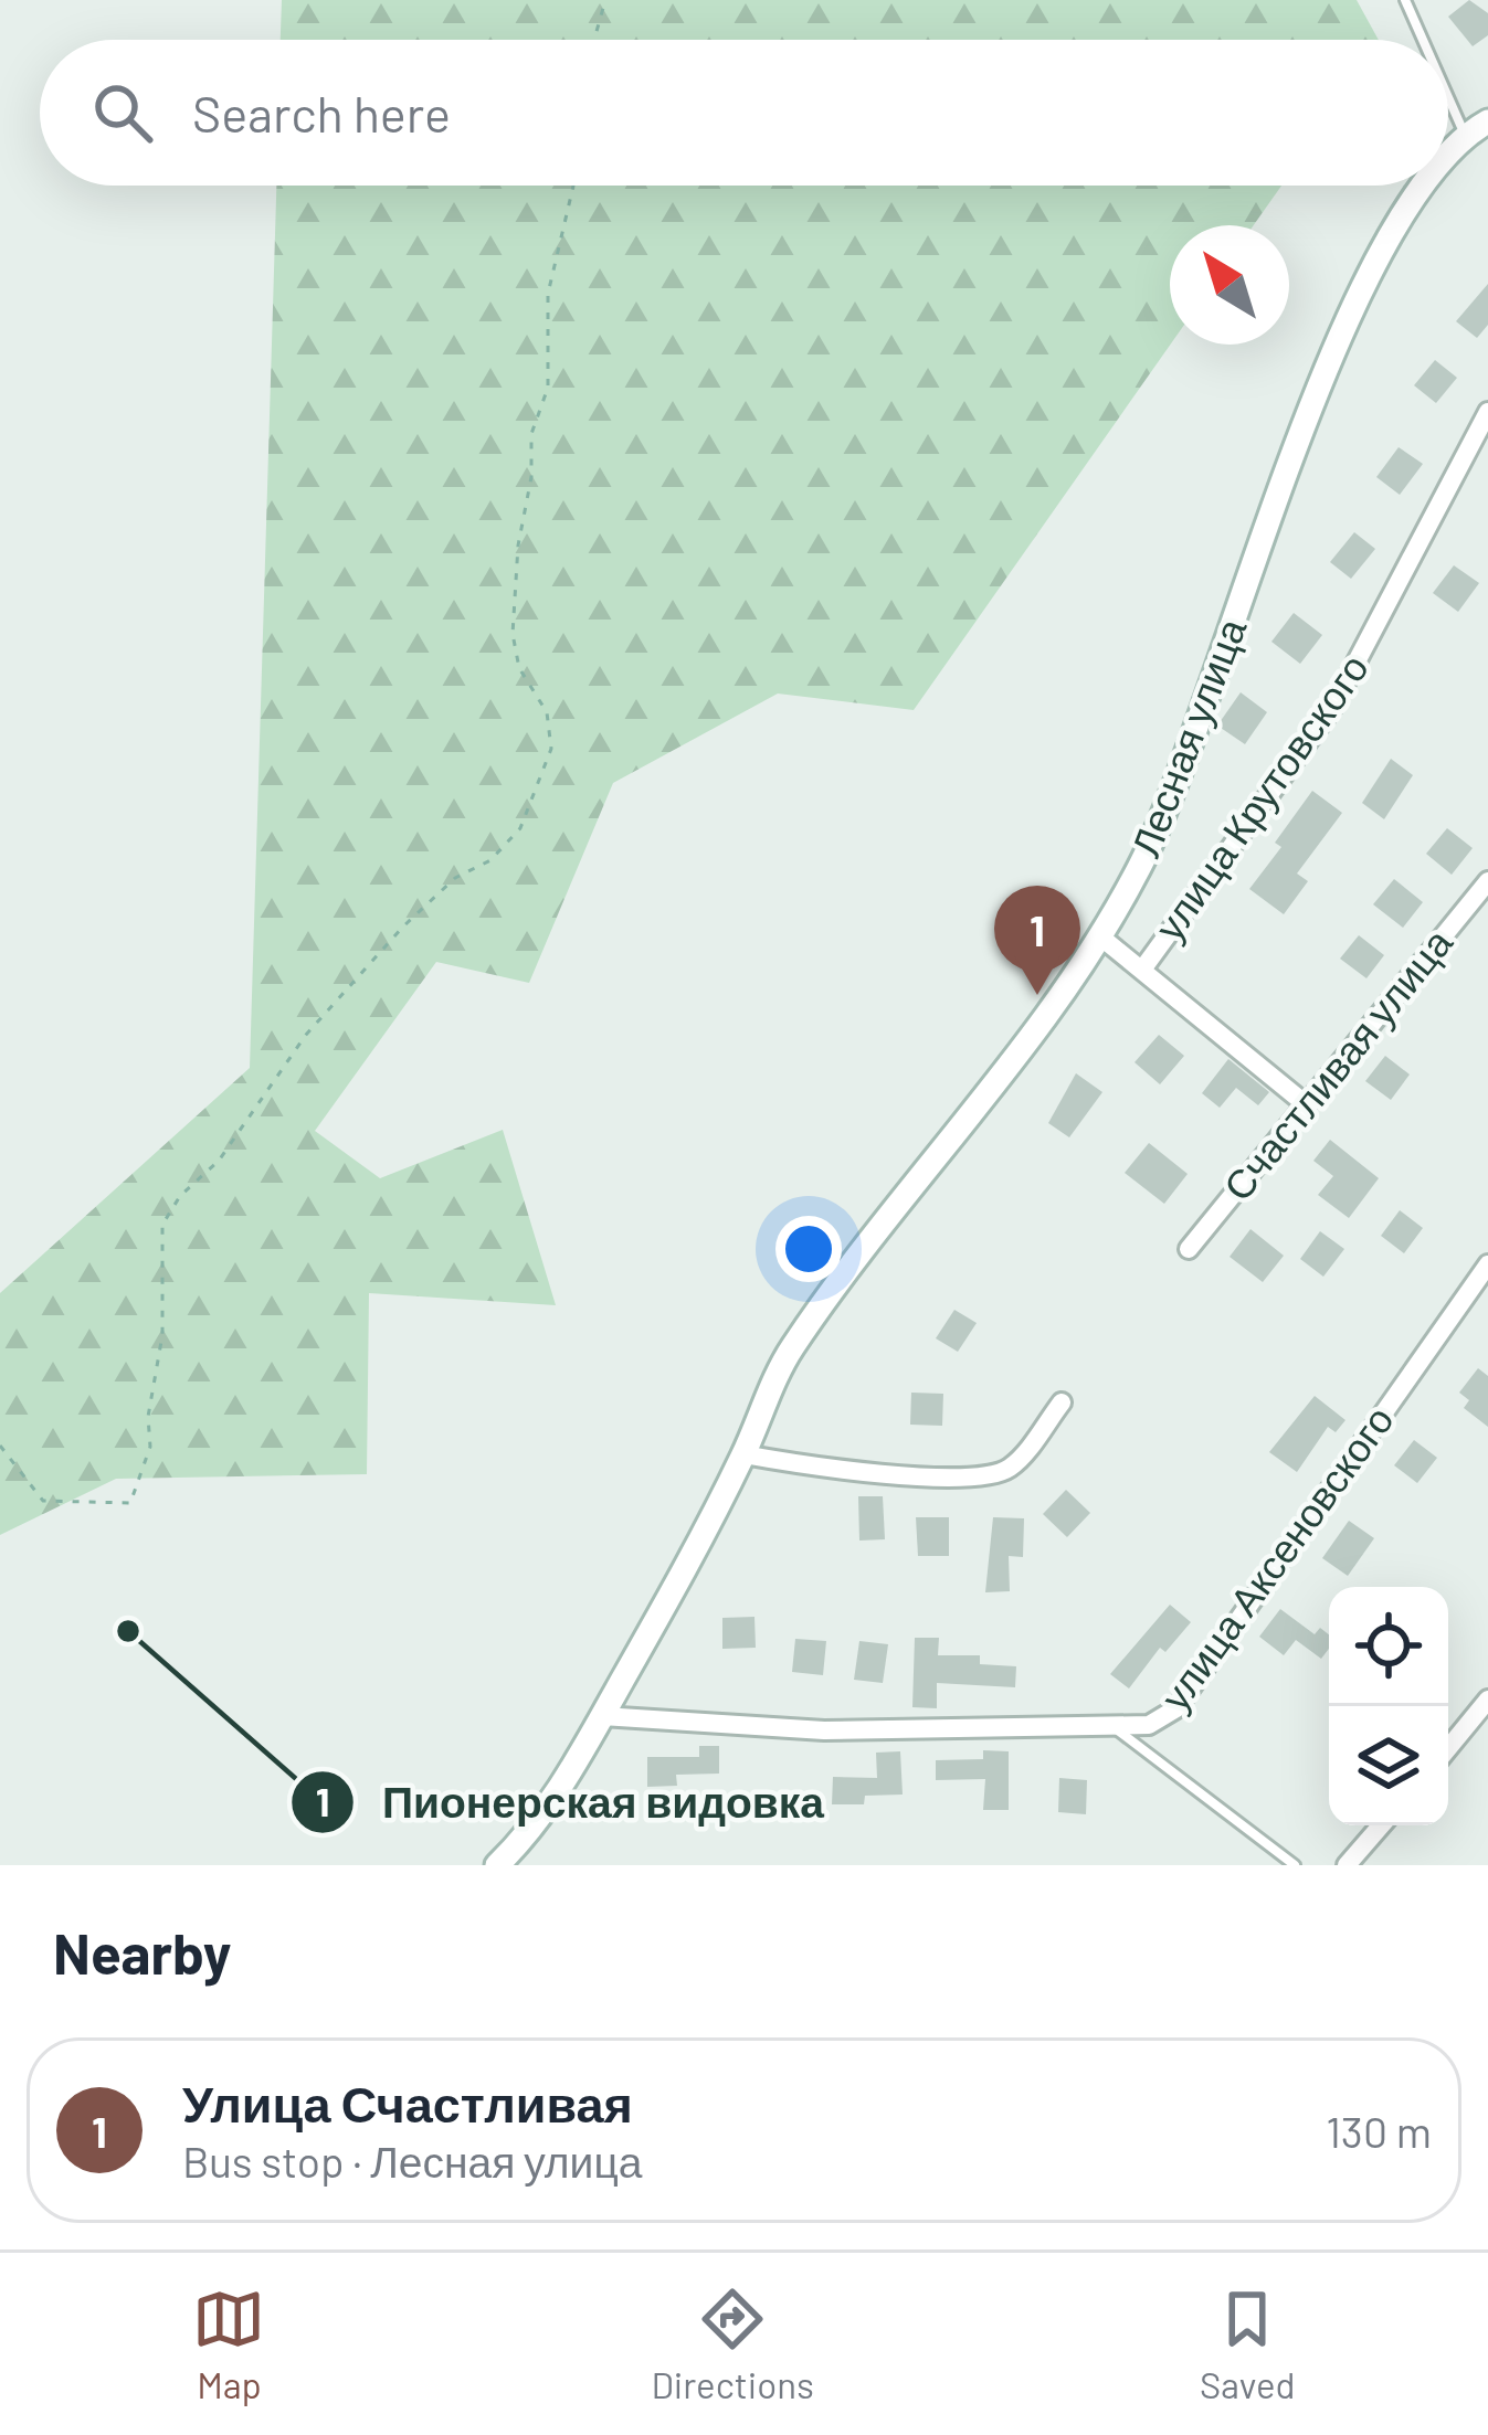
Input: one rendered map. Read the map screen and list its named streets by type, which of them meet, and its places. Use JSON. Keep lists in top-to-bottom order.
{
  "streets": {
    "main road": ["Лесная улица"],
    "street": ["улица Крутовского", "Счастливая улица", "улица Аксеновского"]
  },
  "crossings": [
    ["Лесная улица", "улица Аксеновского"]
  ],
  "places": ["Пионерская видовка"],
  "north": "top left",
  "page": {
    "search": "Search here",
    "pins": "1",
    "heading": "Nearby",
    "list": [
      {
        "mark": "1",
        "name": "Улица Счастливая",
        "note": "Bus stop · Лесная улица",
        "value": "130 m"
      }
    ],
    "nav": ["Map", "Directions", "Saved"]
  }
}
